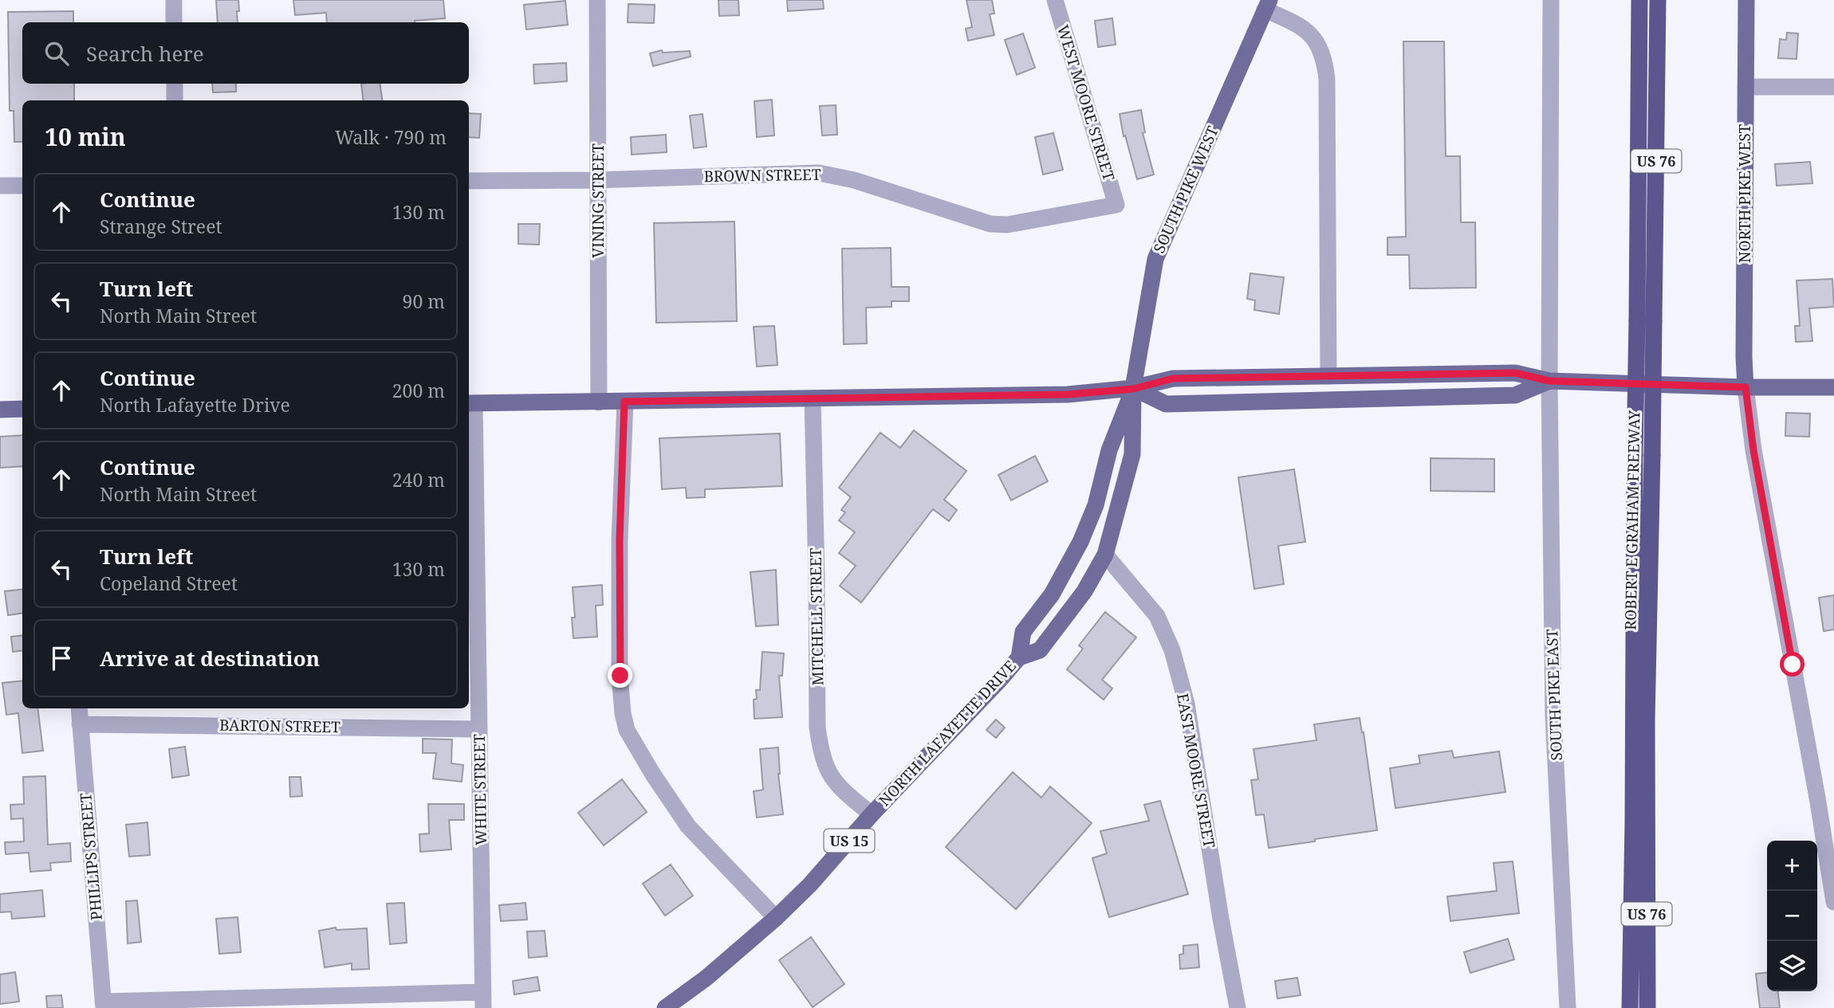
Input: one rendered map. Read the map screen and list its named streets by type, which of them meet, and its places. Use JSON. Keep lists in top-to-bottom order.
{
  "streets": {
    "highway": ["US 76", "ROBERT E GRAHAM FREEWAY"],
    "main road": [
      "SOUTH PIKE WEST",
      "NORTH PIKE WEST",
      "NORTH LAFAYETTE DRIVE",
      "US 15"
    ],
    "street": [
      "WEST MOORE STREET",
      "BROWN STREET",
      "VINING STREET",
      "MITCHELL STREET",
      "SOUTH PIKE EAST",
      "BARTON STREET",
      "EAST MOORE STREET",
      "WHITE STREET",
      "PHILLIPS STREET"
    ]
  },
  "crossings": [
    ["WEST MOORE STREET", "BROWN STREET"],
    ["BROWN STREET", "VINING STREET"],
    ["SOUTH PIKE WEST", "NORTH LAFAYETTE DRIVE"],
    ["MITCHELL STREET", "NORTH LAFAYETTE DRIVE"],
    ["BARTON STREET", "WHITE STREET"],
    ["BARTON STREET", "PHILLIPS STREET"],
    ["NORTH LAFAYETTE DRIVE", "EAST MOORE STREET"]
  ],
  "page": {
    "search": "Search here",
    "heading": ["10 min", "Walk · 790 m"],
    "list": [
      ["Continue", "Strange Street", "130 m"],
      ["Turn left", "North Main Street", "90 m"],
      ["Continue", "North Lafayette Drive", "200 m"],
      ["Continue", "North Main Street", "240 m"],
      ["Turn left", "Copeland Street", "130 m"],
      "Arrive at destination"
    ],
    "map_buttons": ["+", "−"]
  }
}
